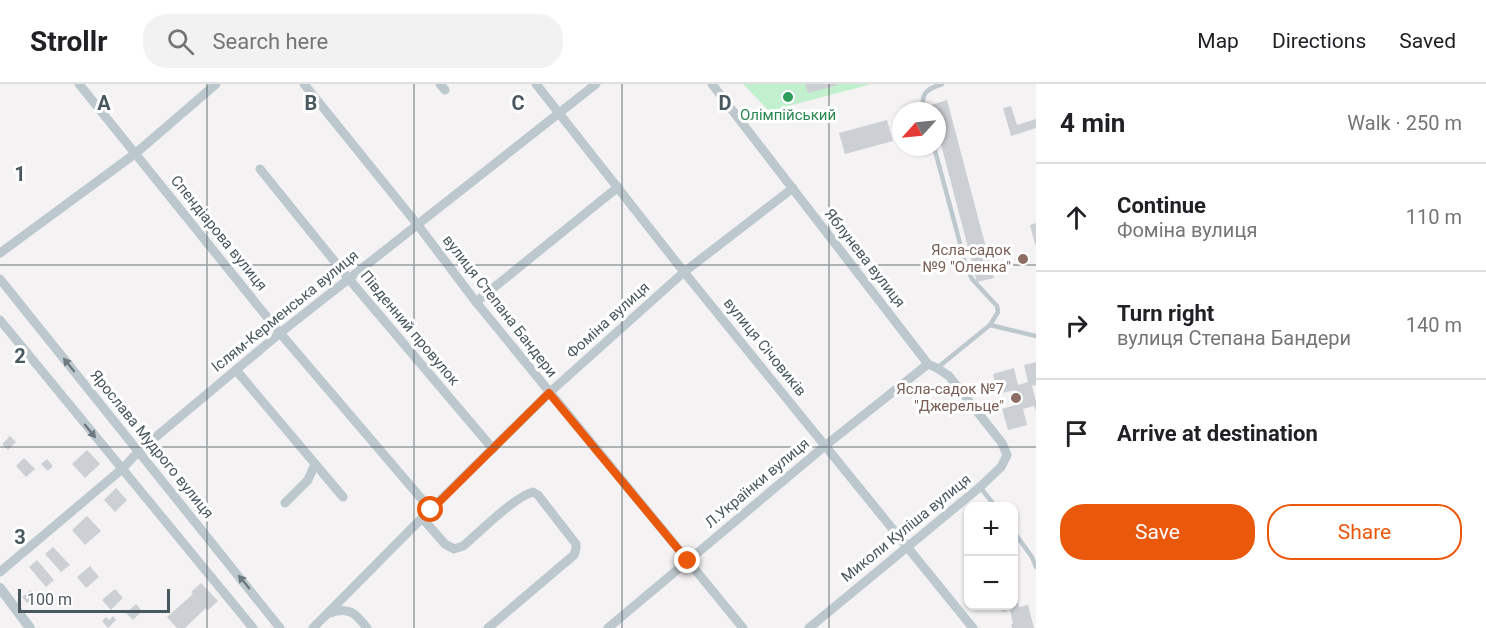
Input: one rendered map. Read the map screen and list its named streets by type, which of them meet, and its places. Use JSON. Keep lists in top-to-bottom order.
{
  "streets": {
    "street": [
      "Спендіарова вулиця",
      "Яблунева вулиця",
      "вулиця Степана Бандери",
      "Іслям-Керменська вулиця",
      "Фоміна вулиця",
      "Південний провулок",
      "вулиця Січовиків",
      "Ярослава Мудрого вулиця",
      "Л.Українки вулиця",
      "Миколи Куліша вулиця"
    ]
  },
  "crossings": [
    ["Спендіарова вулиця", "Іслям-Керменська вулиця"],
    ["Спендіарова вулиця", "Фоміна вулиця"],
    ["Яблунева вулиця", "Фоміна вулиця"],
    ["Яблунева вулиця", "Л.Українки вулиця"],
    ["Яблунева вулиця", "Миколи Куліша вулиця"],
    ["вулиця Степана Бандери", "Іслям-Керменська вулиця"],
    ["вулиця Степана Бандери", "Фоміна вулиця"],
    ["вулиця Степана Бандери", "Л.Українки вулиця"],
    ["Іслям-Керменська вулиця", "Південний провулок"],
    ["Іслям-Керменська вулиця", "вулиця Січовиків"],
    ["Іслям-Керменська вулиця", "Ярослава Мудрого вулиця"],
    ["Фоміна вулиця", "Південний провулок"],
    ["Фоміна вулиця", "вулиця Січовиків"],
    ["вулиця Січовиків", "Л.Українки вулиця"],
    ["вулиця Січовиків", "Миколи Куліша вулиця"]
  ],
  "places": ["Олімпійський", "Ясла-садок №9 \"Оленка\"", "Ясла-садок №7 \"Джерельце\""],
  "scale_bar": "100 m",
  "north": "bottom left",
  "page": {
    "header": "Strollr",
    "search": "Search here",
    "nav": ["Map", "Directions", "Saved"],
    "heading": ["4 min", "Walk · 250 m"],
    "list": [
      ["Continue", "Фоміна вулиця", "110 m"],
      ["Turn right", "вулиця Степана Бандери", "140 m"],
      "Arrive at destination"
    ],
    "buttons": ["Save", "Share"],
    "map_buttons": ["+", "−"],
    "scale": "100 m"
  },
  "grid": {
    "columns": [
      "A",
      "B",
      "C",
      "D"
    ],
    "rows": ["1", "2", "3"]
  }
}
